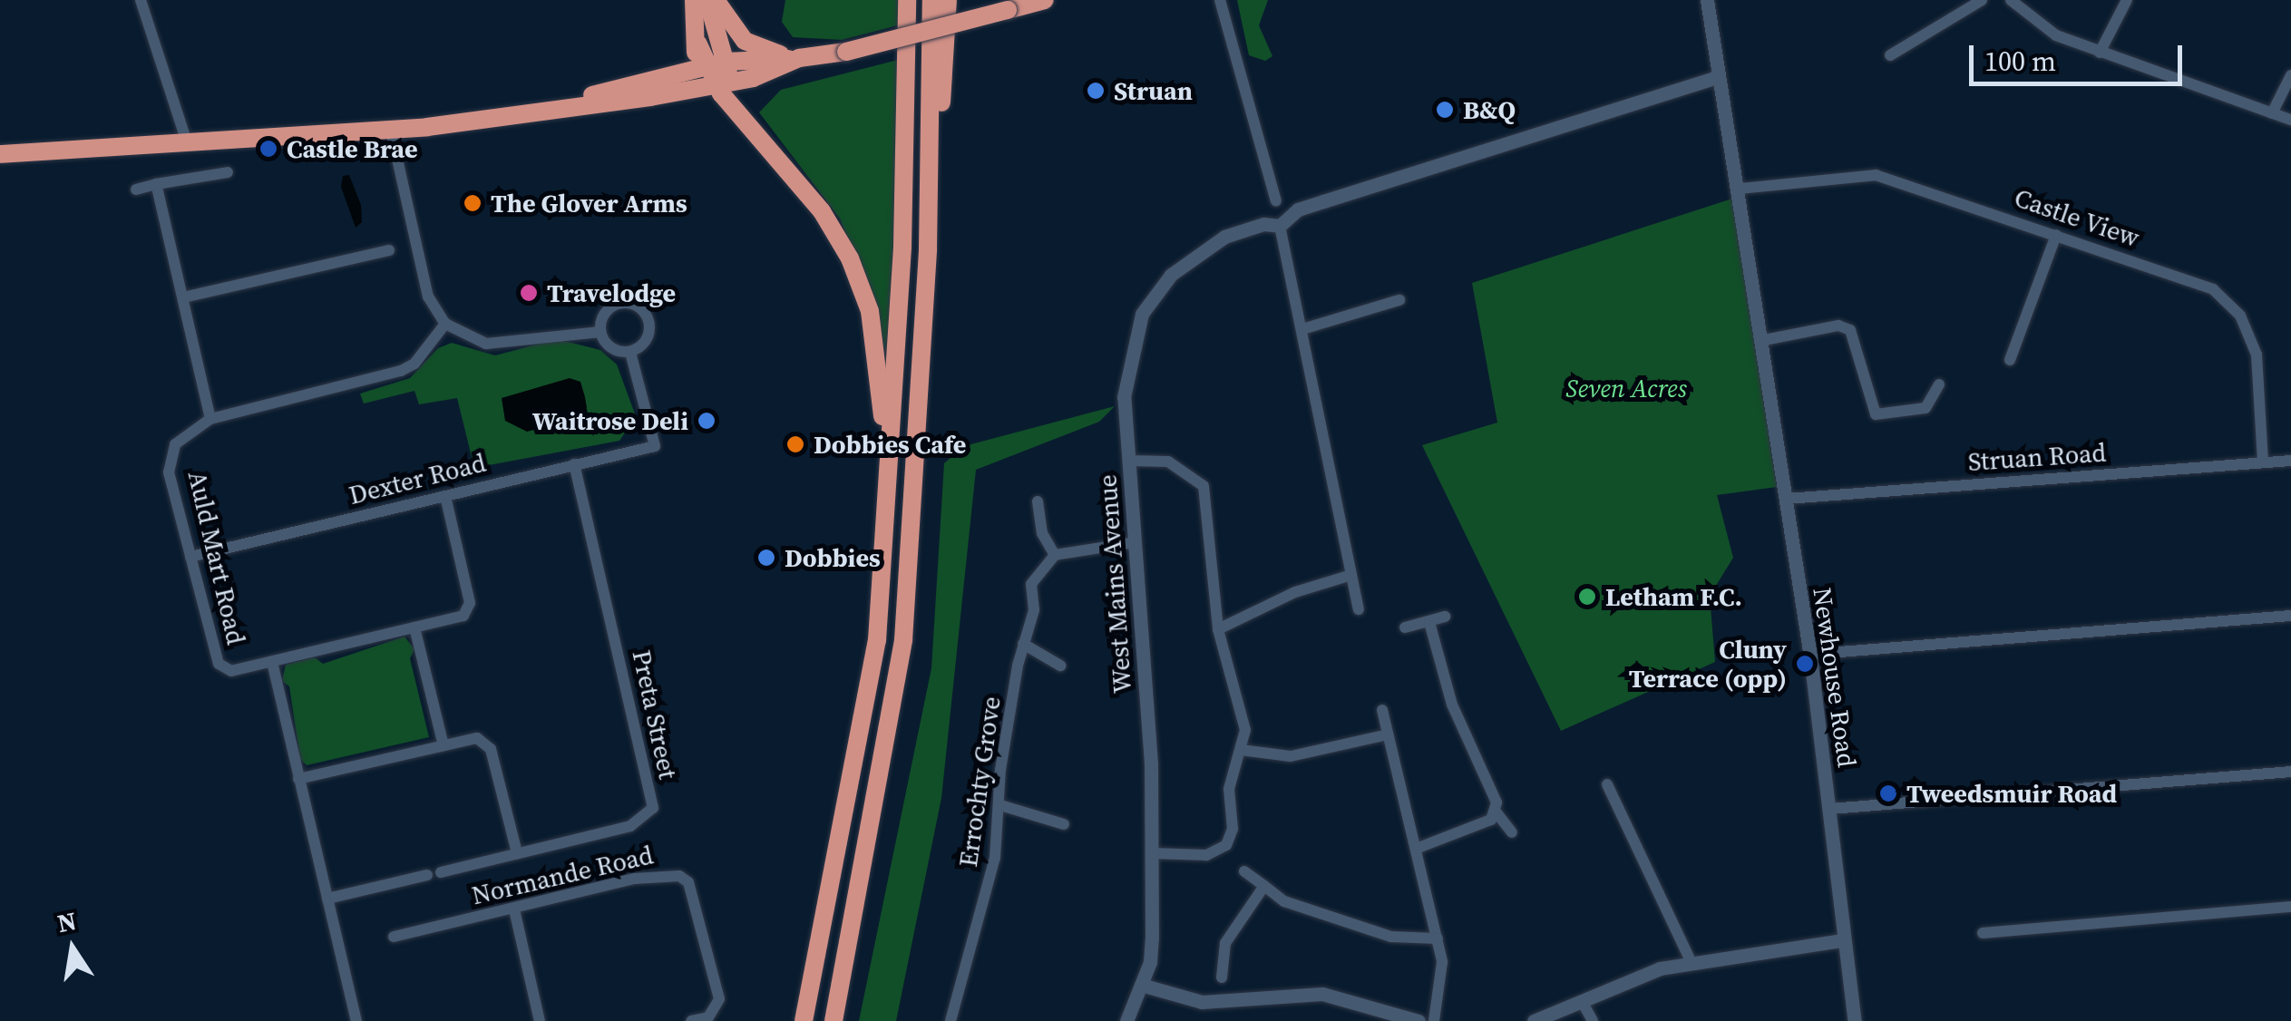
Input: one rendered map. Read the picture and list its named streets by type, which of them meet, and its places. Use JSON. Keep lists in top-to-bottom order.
{
  "streets": {
    "street": [
      "Castle View",
      "Struan Road",
      "Dexter Road",
      "Auld Mart Road",
      "West Mains Avenue",
      "Newhouse Road",
      "Preta Street",
      "Errochty Grove",
      "Normande Road"
    ]
  },
  "crossings": [
    ["Castle View", "Struan Road"],
    ["Castle View", "Newhouse Road"],
    ["Struan Road", "Newhouse Road"],
    ["Dexter Road", "Auld Mart Road"],
    ["Dexter Road", "Preta Street"],
    ["West Mains Avenue", "Newhouse Road"]
  ],
  "parks": ["Seven Acres"],
  "places": [
    "Struan",
    "B&Q",
    "Castle Brae",
    "The Glover Arms",
    "Travelodge",
    "Waitrose Deli",
    "Dobbies Cafe",
    "Dobbies",
    "Letham F.C.",
    "Cluny Terrace (opp)",
    "Tweedsmuir Road"
  ],
  "scale_bar": "100 m",
  "north": "top"
}
